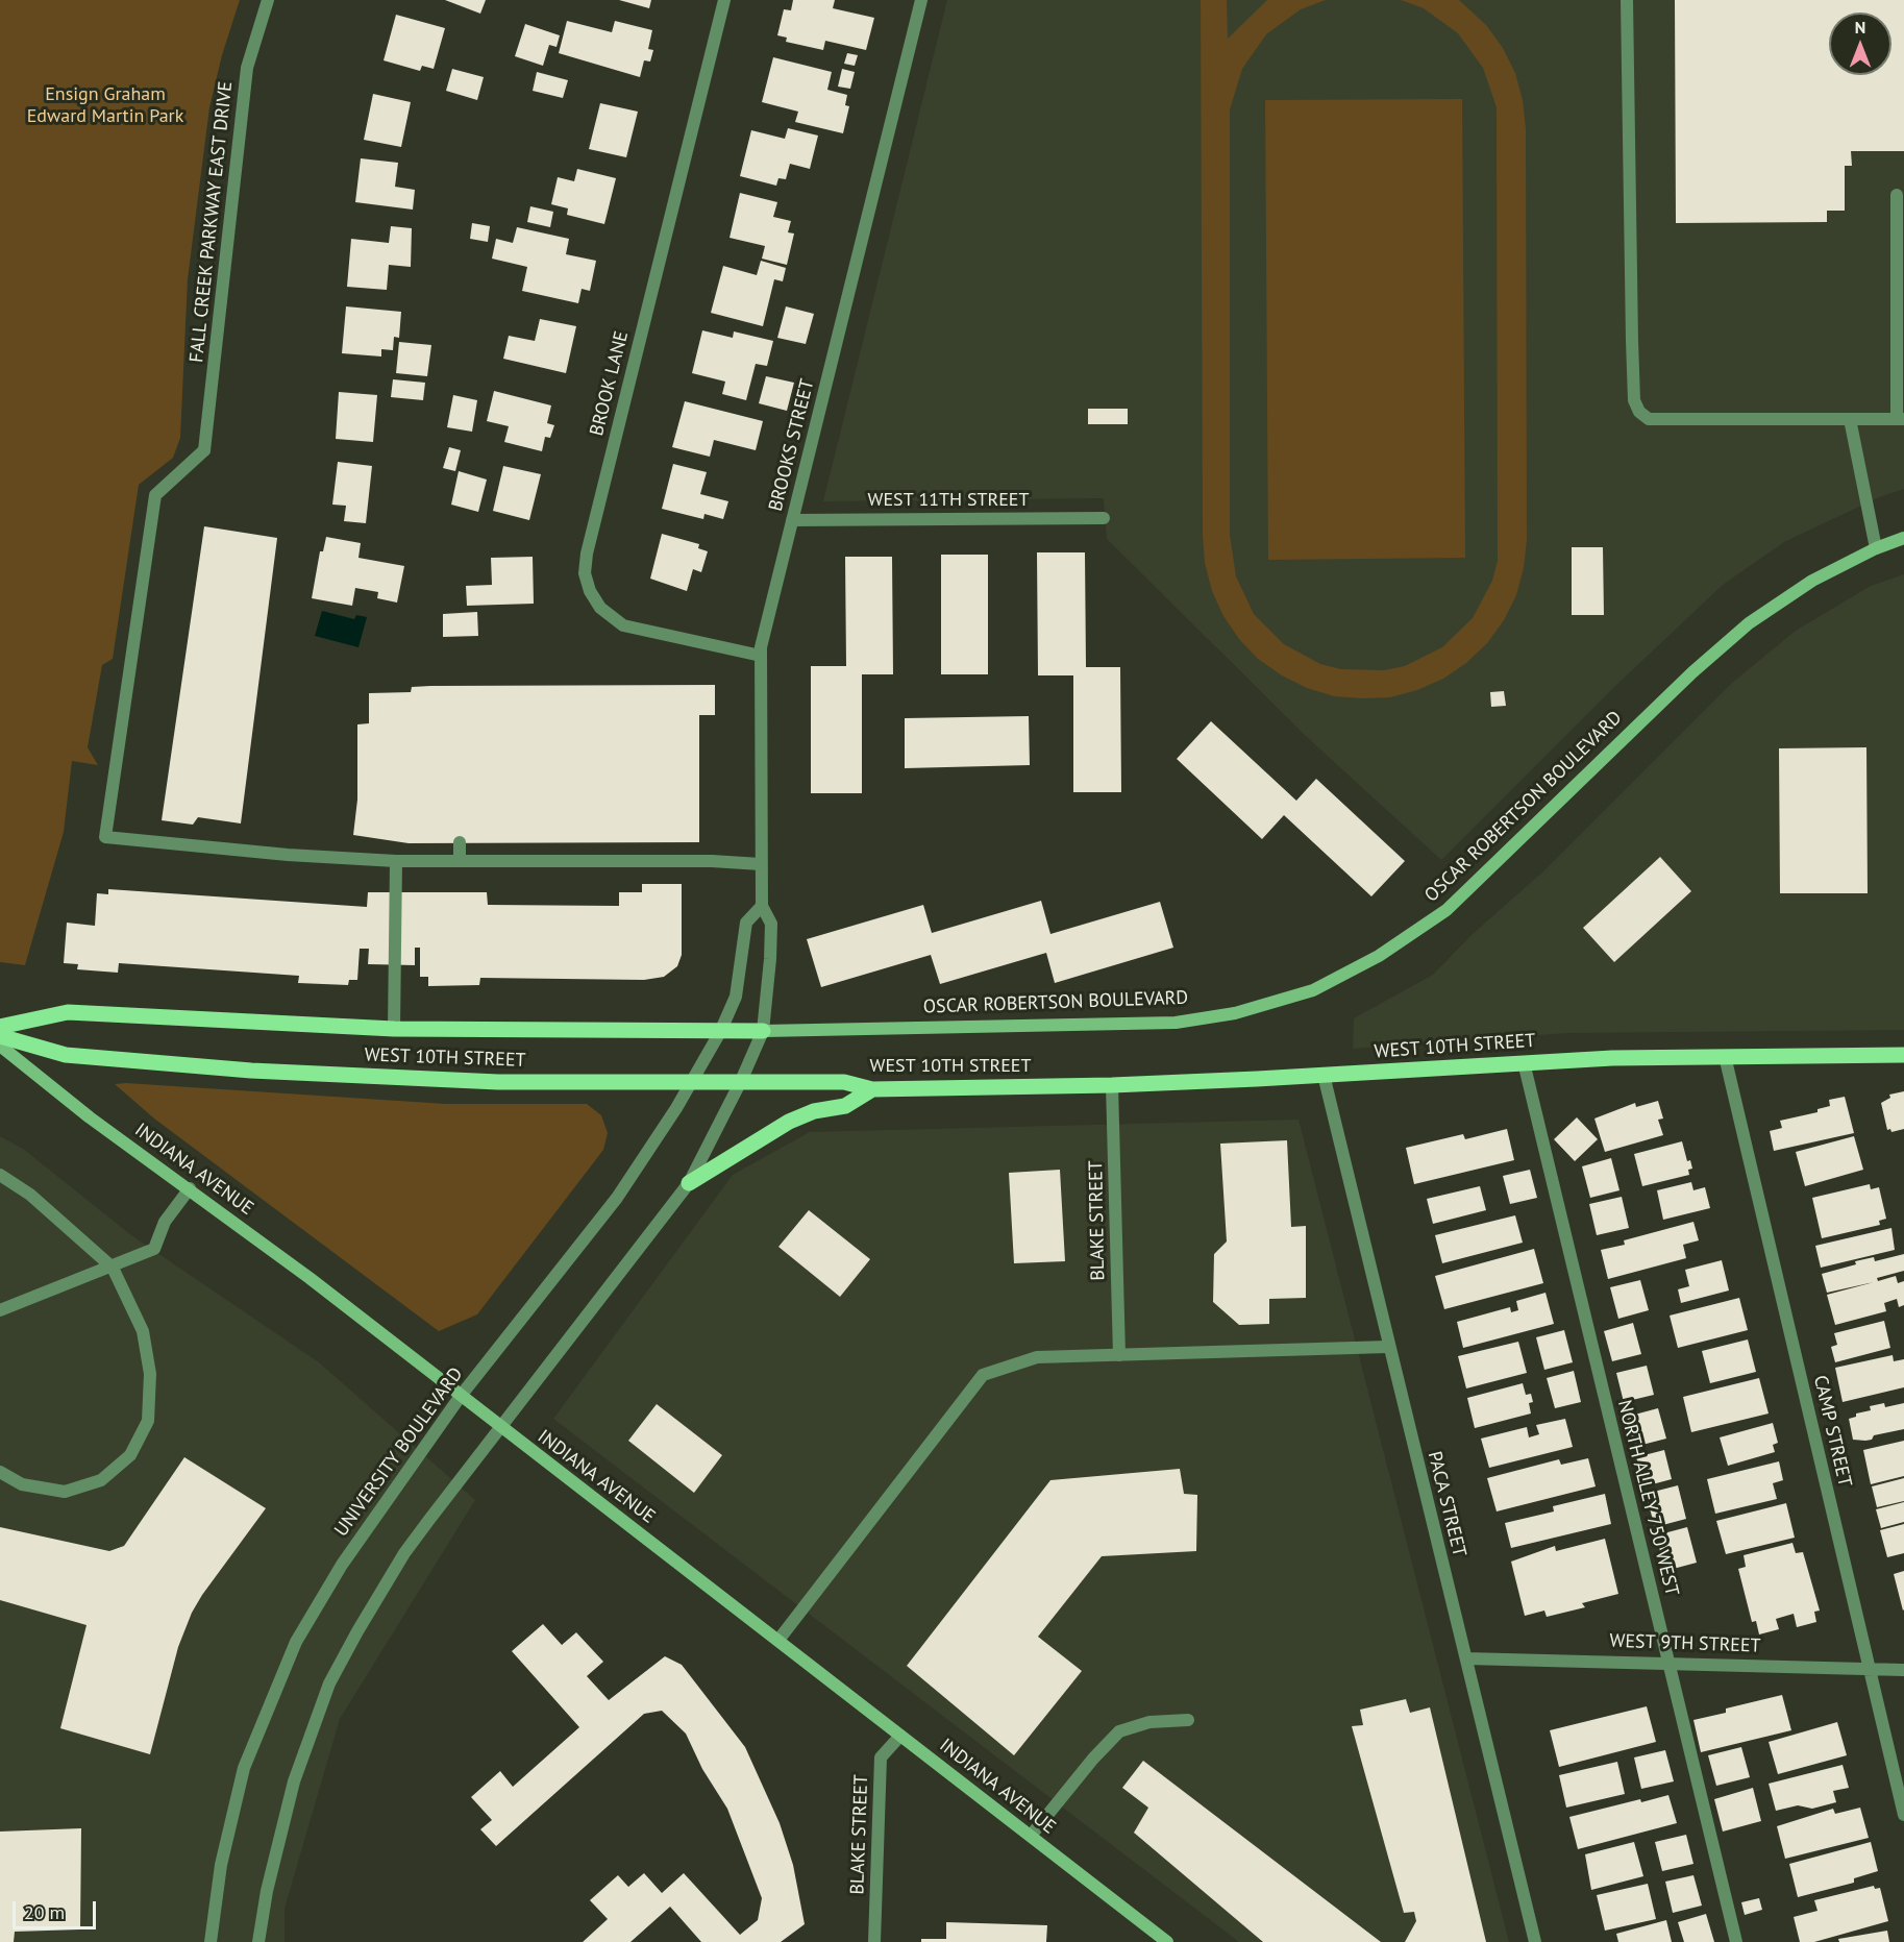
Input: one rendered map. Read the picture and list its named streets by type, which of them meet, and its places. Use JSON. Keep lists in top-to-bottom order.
{
  "streets": {
    "main road": ["OSCAR ROBERTSON BOULEVARD", "WEST 10TH STREET", "INDIANA AVENUE"],
    "street": [
      "FALL CREEK PARKWAY EAST DRIVE",
      "BROOK LANE",
      "BROOKS STREET",
      "WEST 11TH STREET",
      "BLAKE STREET",
      "CAMP STREET",
      "UNIVERSITY BOULEVARD",
      "NORTH ALLEY 750 WEST",
      "PACA STREET",
      "WEST 9TH STREET"
    ]
  },
  "crossings": [
    ["BROOK LANE", "BROOKS STREET"],
    ["BROOKS STREET", "WEST 11TH STREET"],
    ["BROOKS STREET", "OSCAR ROBERTSON BOULEVARD"],
    ["OSCAR ROBERTSON BOULEVARD", "WEST 10TH STREET"],
    ["OSCAR ROBERTSON BOULEVARD", "UNIVERSITY BOULEVARD"],
    ["WEST 10TH STREET", "BLAKE STREET"],
    ["WEST 10TH STREET", "CAMP STREET"],
    ["WEST 10TH STREET", "UNIVERSITY BOULEVARD"],
    ["WEST 10TH STREET", "NORTH ALLEY 750 WEST"],
    ["WEST 10TH STREET", "PACA STREET"],
    ["INDIANA AVENUE", "BLAKE STREET"],
    ["INDIANA AVENUE", "UNIVERSITY BOULEVARD"],
    ["CAMP STREET", "WEST 9TH STREET"],
    ["NORTH ALLEY 750 WEST", "WEST 9TH STREET"],
    ["PACA STREET", "WEST 9TH STREET"]
  ],
  "parks": ["Ensign Graham Edward Martin Park"],
  "scale_bar": "20 m",
  "north": "top"
}
